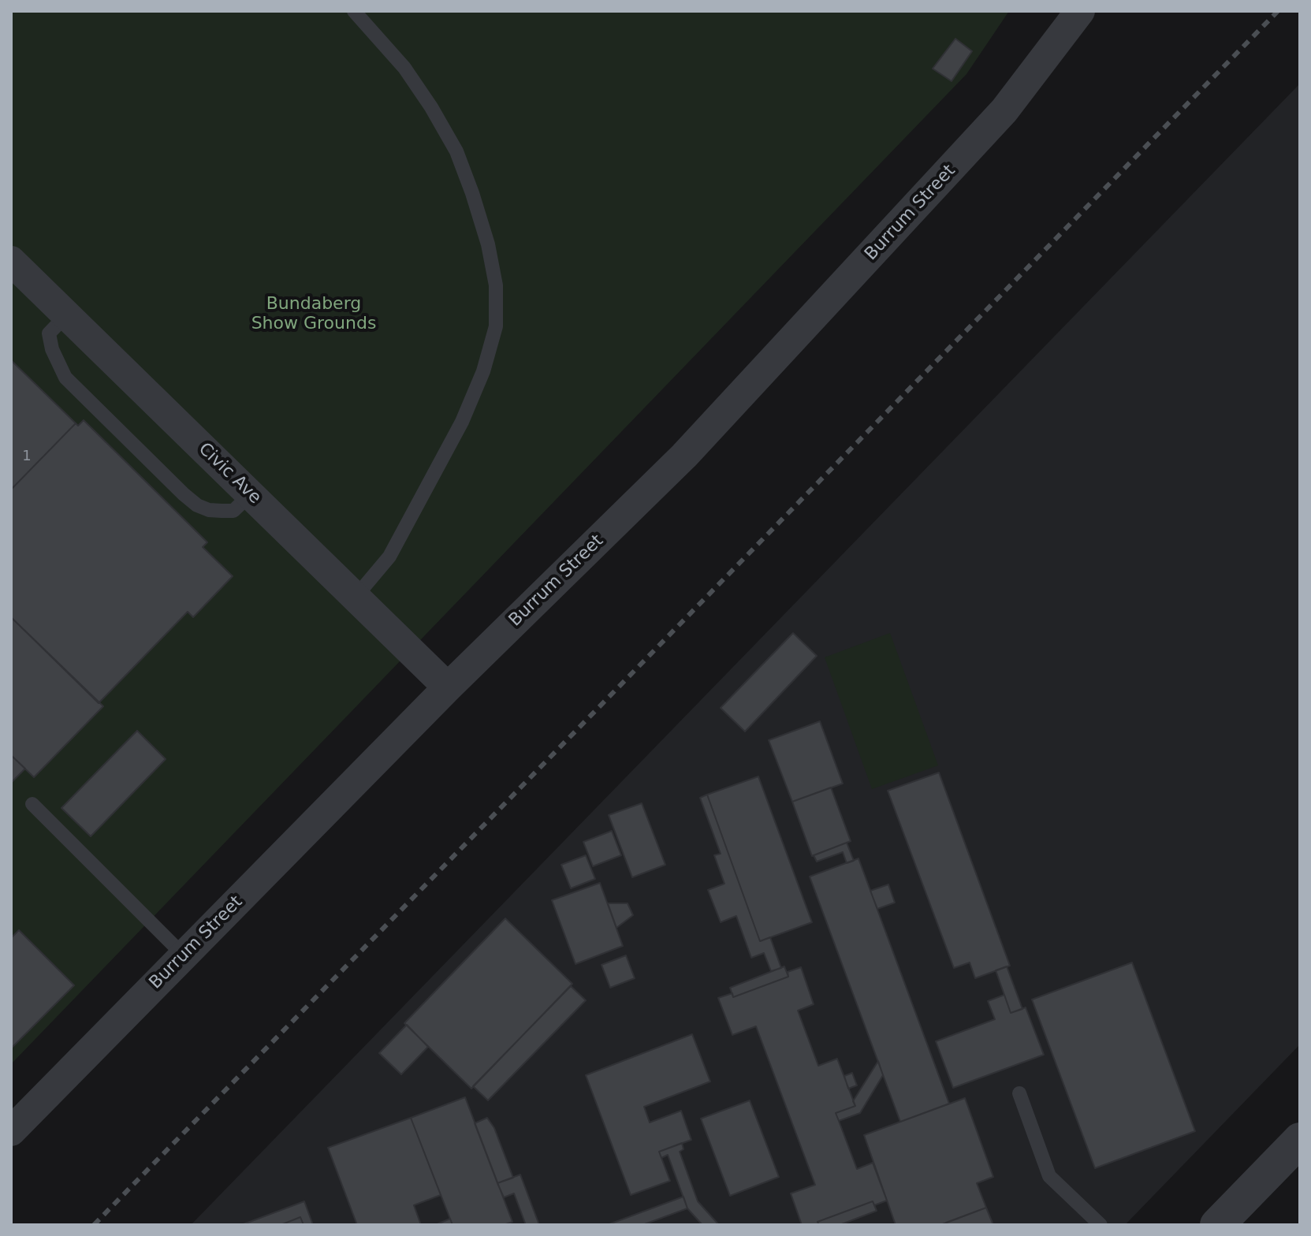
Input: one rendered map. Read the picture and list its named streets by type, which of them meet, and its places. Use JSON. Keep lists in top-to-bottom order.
{
  "streets": {
    "street": ["Burrum Street", "Civic Ave"]
  },
  "crossings": [
    ["Burrum Street", "Civic Ave"]
  ],
  "parks": ["Bundaberg Show Grounds"],
  "house_numbers": ["1"]
}
